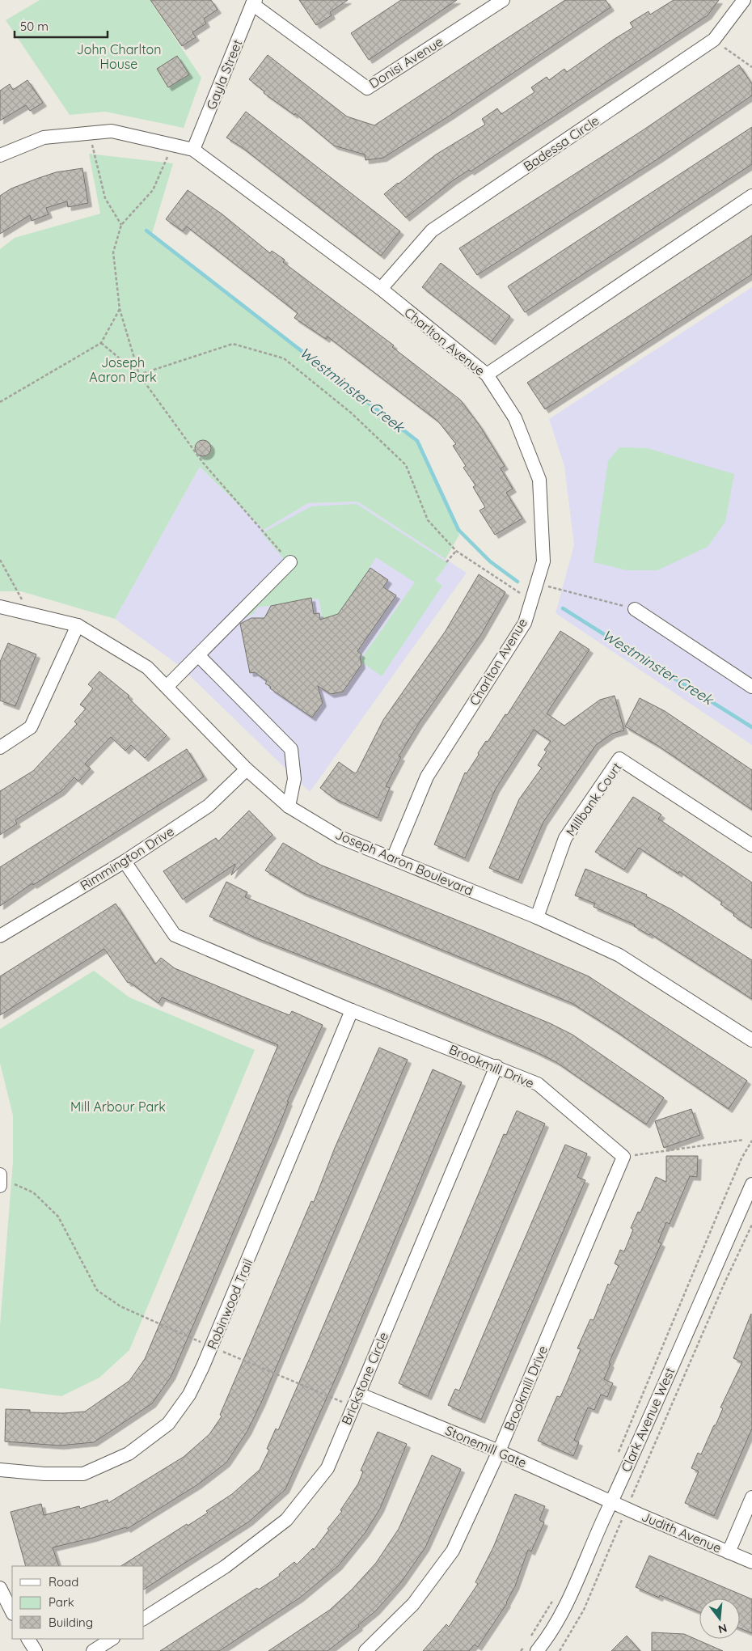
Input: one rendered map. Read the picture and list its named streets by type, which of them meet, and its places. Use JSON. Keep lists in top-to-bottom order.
{
  "streets": {
    "street": [
      "Donisi Avenue",
      "Gayla Street",
      "Badessa Circle",
      "Charlton Avenue",
      "Millbank Court",
      "Rimmington Drive",
      "Joseph Aaron Boulevard",
      "Brookmill Drive",
      "Robinwood Trail",
      "Brickstone Circle",
      "Clark Avenue West",
      "Stonemill Gate",
      "Judith Avenue"
    ]
  },
  "crossings": [
    ["Donisi Avenue", "Gayla Street"],
    ["Gayla Street", "Charlton Avenue"],
    ["Badessa Circle", "Charlton Avenue"],
    ["Charlton Avenue", "Joseph Aaron Boulevard"],
    ["Millbank Court", "Joseph Aaron Boulevard"],
    ["Rimmington Drive", "Joseph Aaron Boulevard"],
    ["Rimmington Drive", "Brookmill Drive"],
    ["Brookmill Drive", "Robinwood Trail"],
    ["Brookmill Drive", "Brickstone Circle"],
    ["Brookmill Drive", "Stonemill Gate"],
    ["Brickstone Circle", "Stonemill Gate"],
    ["Clark Avenue West", "Stonemill Gate"],
    ["Clark Avenue West", "Judith Avenue"],
    ["Stonemill Gate", "Judith Avenue"]
  ],
  "water": ["Westminster Creek"],
  "parks": ["John Charlton House", "Joseph Aaron Park", "Mill Arbour Park"],
  "legend": ["Road", "Park", "Building"],
  "scale_bar": "50 m",
  "north": "bottom"
}
